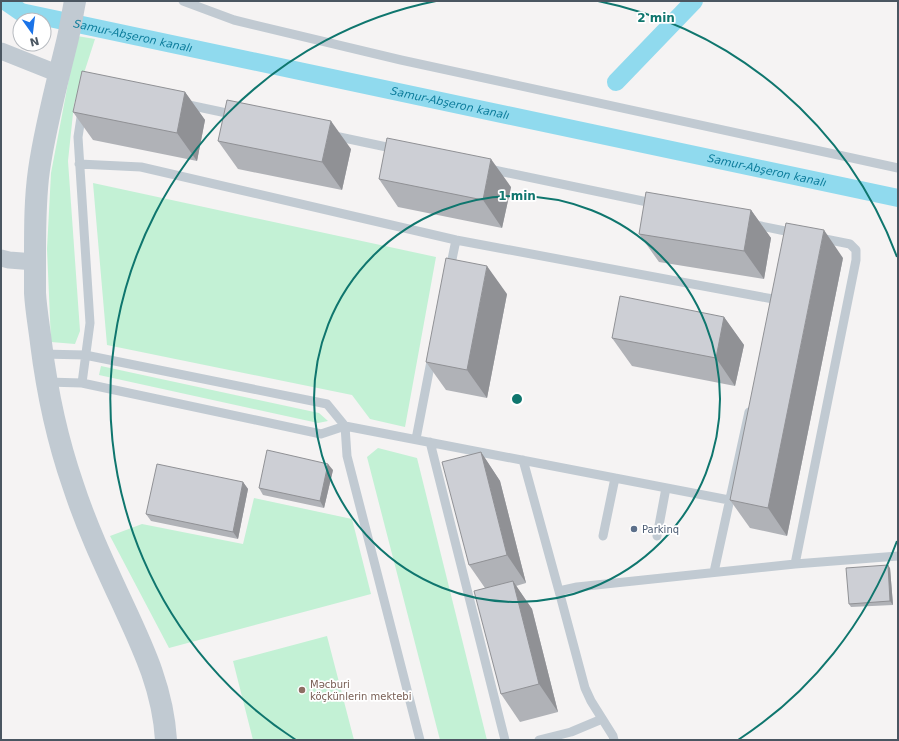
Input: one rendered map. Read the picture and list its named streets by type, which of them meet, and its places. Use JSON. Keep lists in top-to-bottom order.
{
  "water": ["Samur-Abşeron kanalı"],
  "places": ["Parkinq", "Məcburi köçkünlerin mektebi"],
  "north": "bottom",
  "rings": ["2 min", "1 min"]
}
